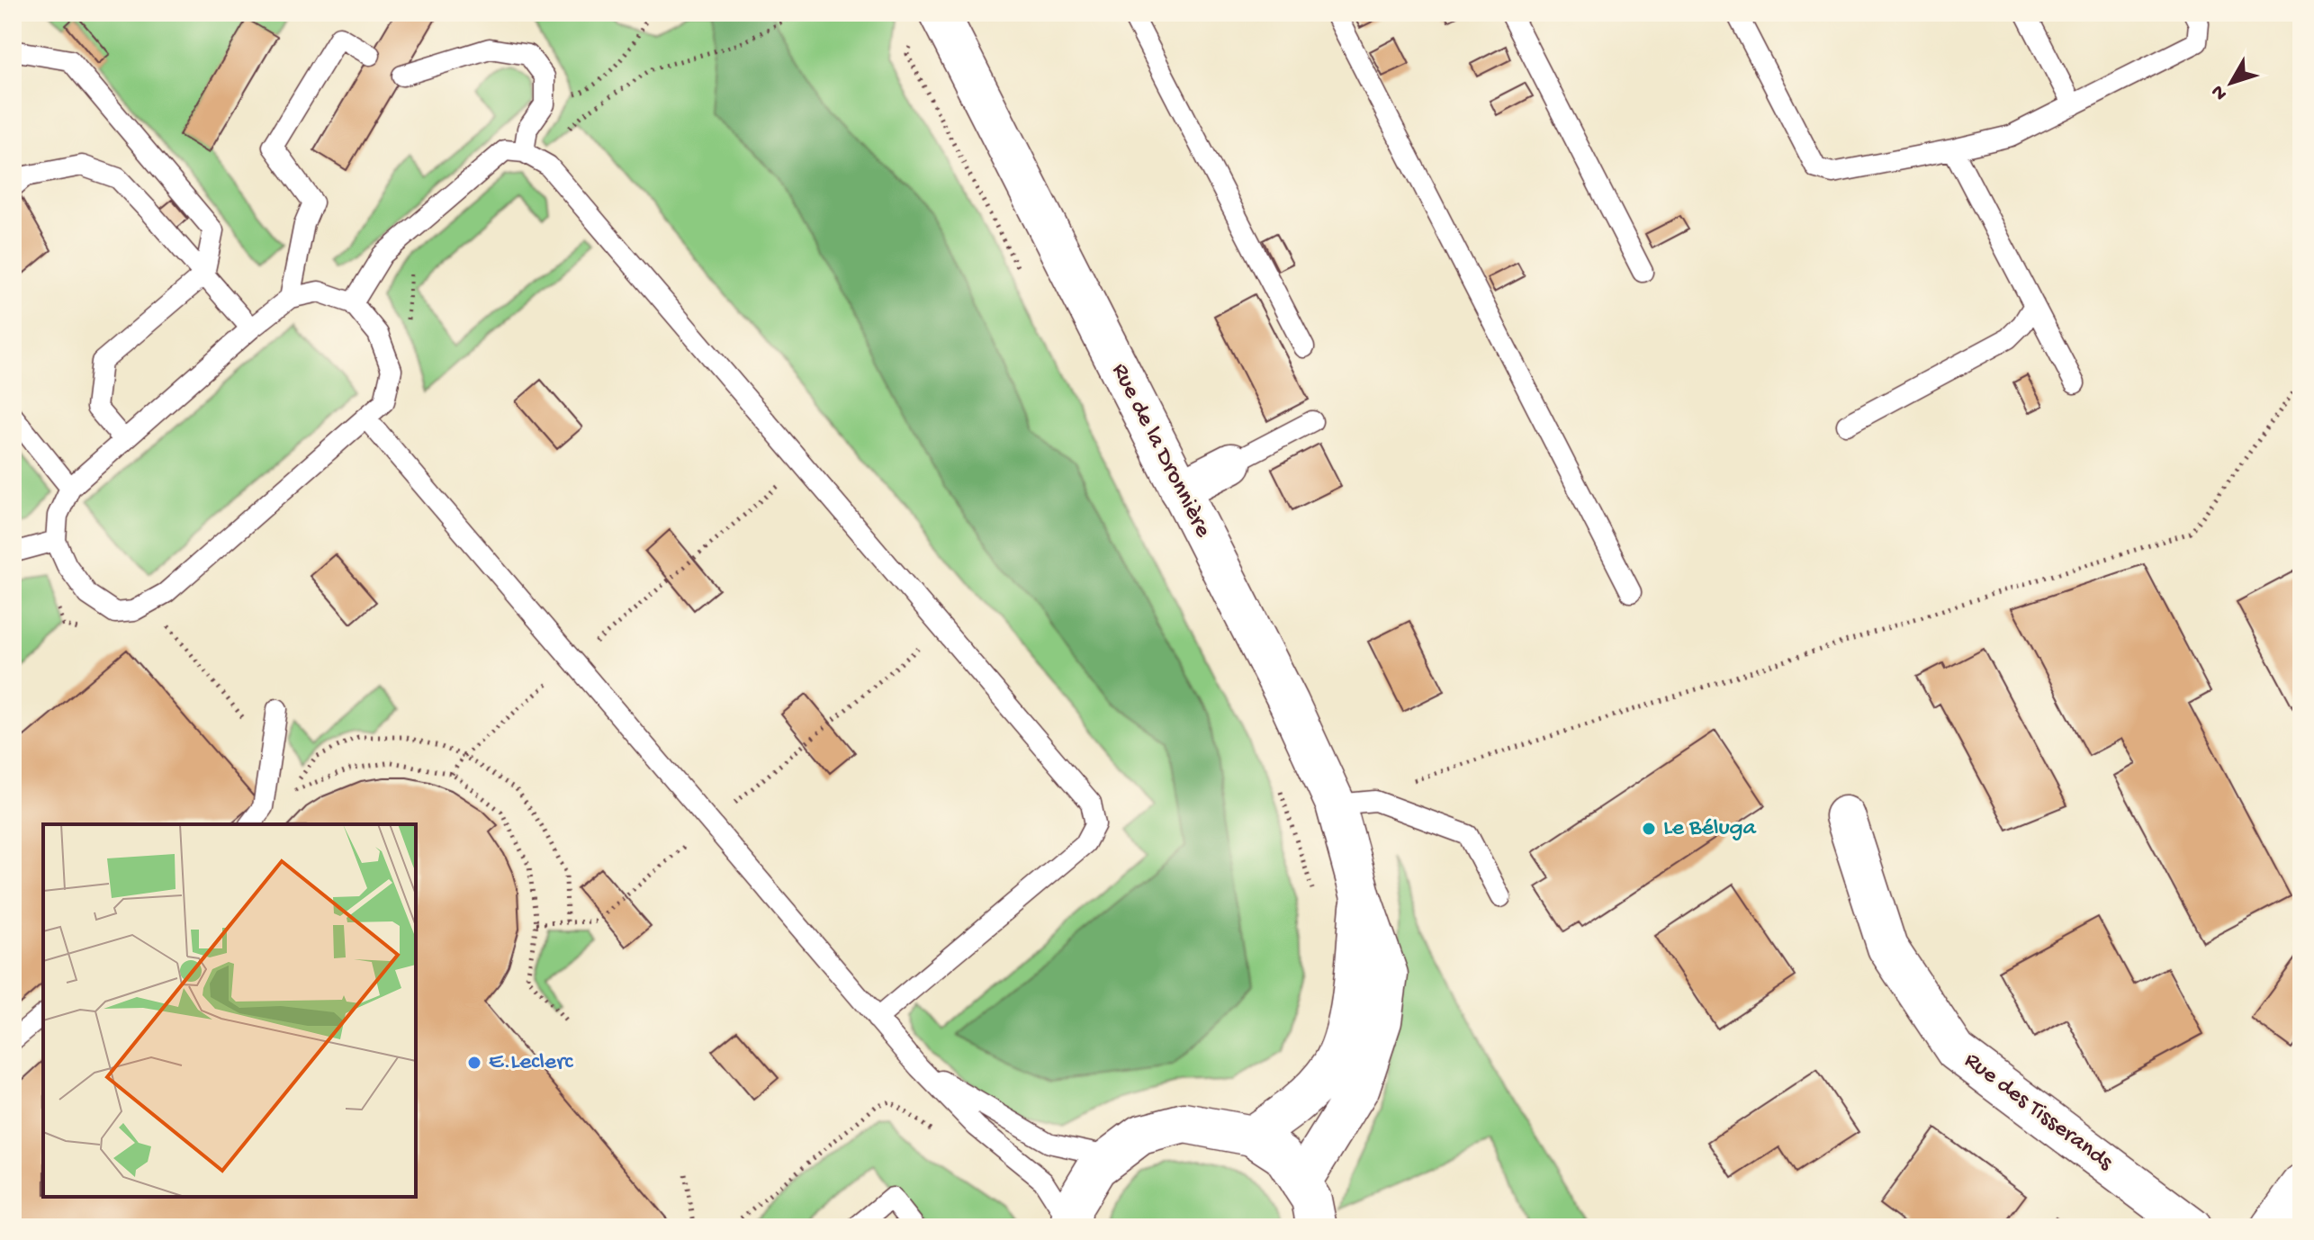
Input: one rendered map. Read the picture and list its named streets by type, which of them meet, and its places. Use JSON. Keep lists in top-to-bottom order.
{
  "streets": {
    "street": ["Rue de la Dronnière", "Rue des Tisserands"]
  },
  "places": ["Le Béluga", "E.Leclerc"],
  "north": "bottom left"
}
